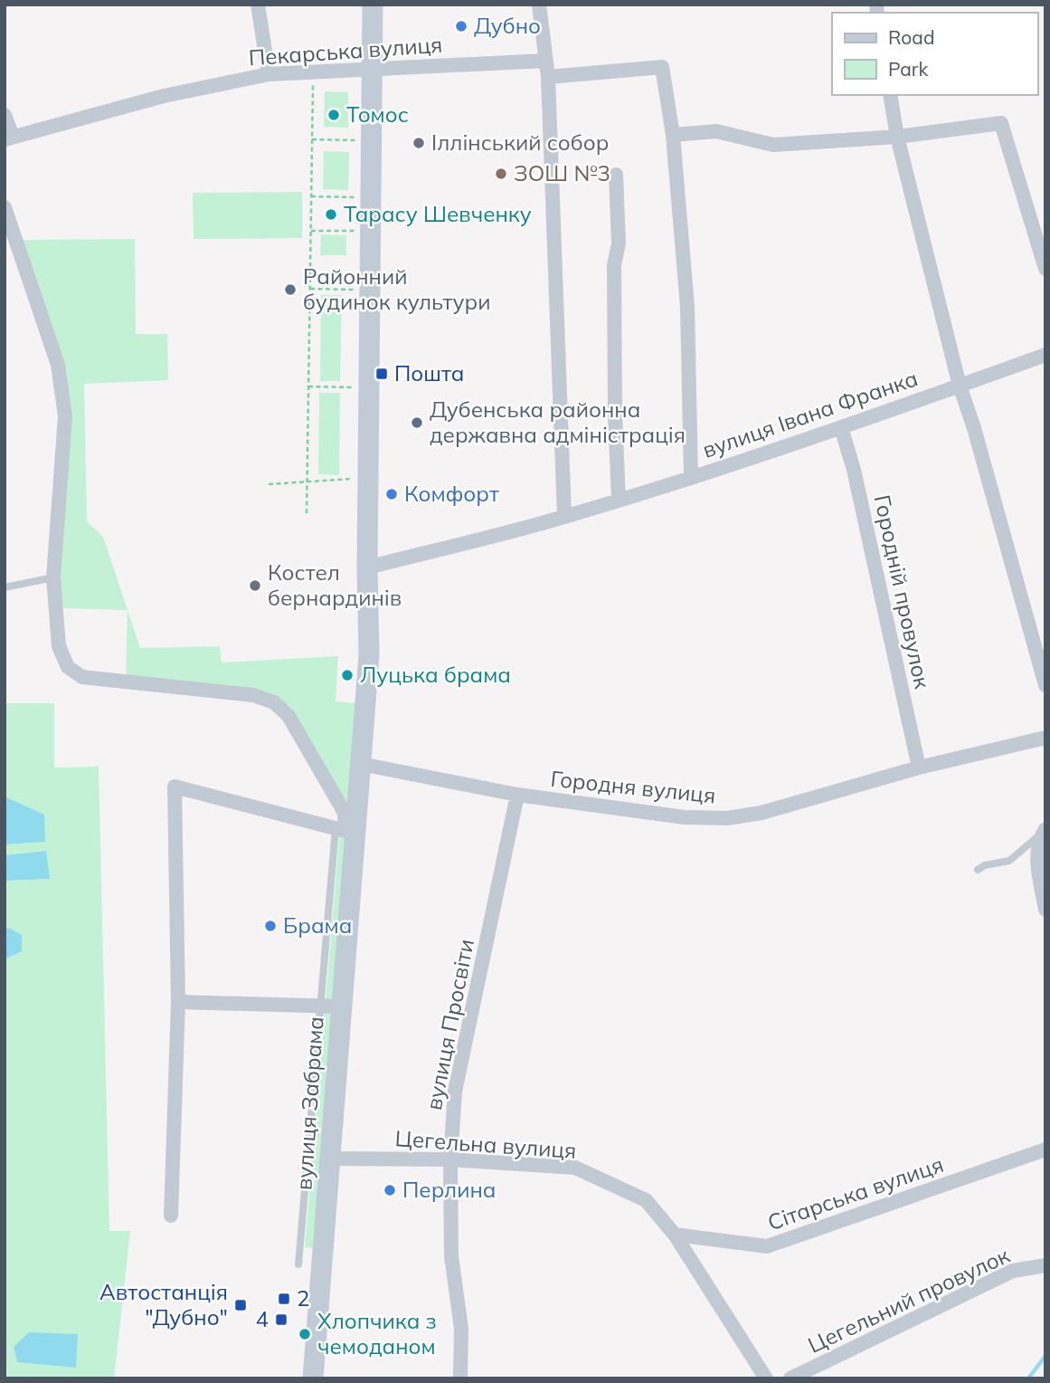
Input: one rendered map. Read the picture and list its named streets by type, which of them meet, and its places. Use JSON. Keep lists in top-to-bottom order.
{
  "streets": {
    "main road": ["вулиця Забрама"],
    "street": [
      "Пекарська вулиця",
      "вулиця Івана Франка",
      "Городній провулок",
      "Городня вулиця",
      "вулиця Просвіти",
      "Цегельна вулиця",
      "Сітарська вулиця",
      "Цегельний провулок"
    ]
  },
  "crossings": [
    ["Пекарська вулиця", "вулиця Забрама"],
    ["вулиця Івана Франка", "Городній провулок"],
    ["вулиця Івана Франка", "вулиця Забрама"],
    ["Городній провулок", "Городня вулиця"],
    ["Городня вулиця", "вулиця Просвіти"],
    ["Городня вулиця", "вулиця Забрама"],
    ["вулиця Просвіти", "Цегельна вулиця"],
    ["вулиця Забрама", "Цегельна вулиця"],
    ["Цегельна вулиця", "Сітарська вулиця"]
  ],
  "places": {
    "other": [
      "Дубно",
      "Томос",
      "Іллінський собор",
      "ЗОШ №3",
      "Тарасу Шевченку",
      "Районний будинок культури",
      "Дубенська районна державна адміністрація",
      "Комфорт",
      "Костел бернардинів",
      "Луцька брама",
      "Брама",
      "Перлина",
      "Хлопчика з чемоданом"
    ],
    "transit": [
      "Пошта",
      "2",
      "Автостанція \"Дубно\"",
      "4"
    ]
  },
  "legend": ["Road", "Park"]
}
